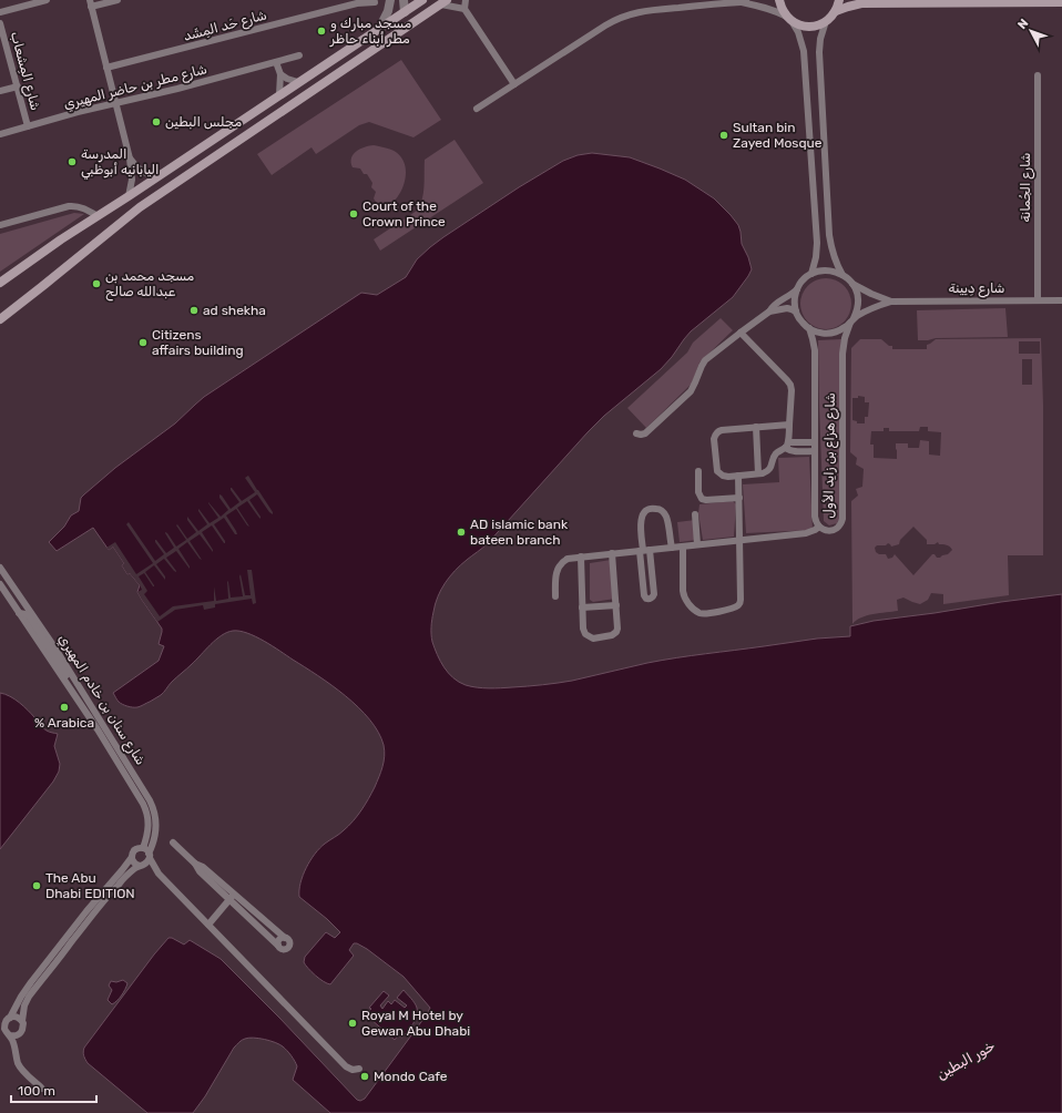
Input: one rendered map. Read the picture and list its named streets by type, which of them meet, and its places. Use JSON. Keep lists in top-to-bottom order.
{
  "streets": {
    "street": [
      "شارع حَد المِشَد",
      "شارع المِشعاب",
      "شارع مطر بن حاضر المهيري",
      "شارع الجُمانة",
      "شارع دِيينة",
      "شارع هزاع بن زايد الأول",
      "شارع سنان بن خادم المهيري"
    ]
  },
  "crossings": [
    ["شارع المِشعاب", "شارع مطر بن حاضر المهيري"],
    ["شارع الجُمانة", "شارع دِيينة"],
    ["شارع دِيينة", "شارع هزاع بن زايد الأول"]
  ],
  "water": ["خور البطين"],
  "places": [
    "مسجد مبارك و مطر أبناء حاظر",
    "مجلس البطين",
    "Sultan bin Zayed Mosque",
    "المدرسة اليابانيه أبوظبي",
    "Court of the Crown Prince",
    "مسجد محمد بن عبدالله صالح",
    "ad shekha",
    "Citizens affairs building",
    "AD islamic bank bateen branch",
    "% Arabica",
    "The Abu Dhabi EDITION",
    "Royal M Hotel by Gewan Abu Dhabi",
    "Mondo Cafe"
  ],
  "scale_bar": "100 m",
  "north": "top left"
}
